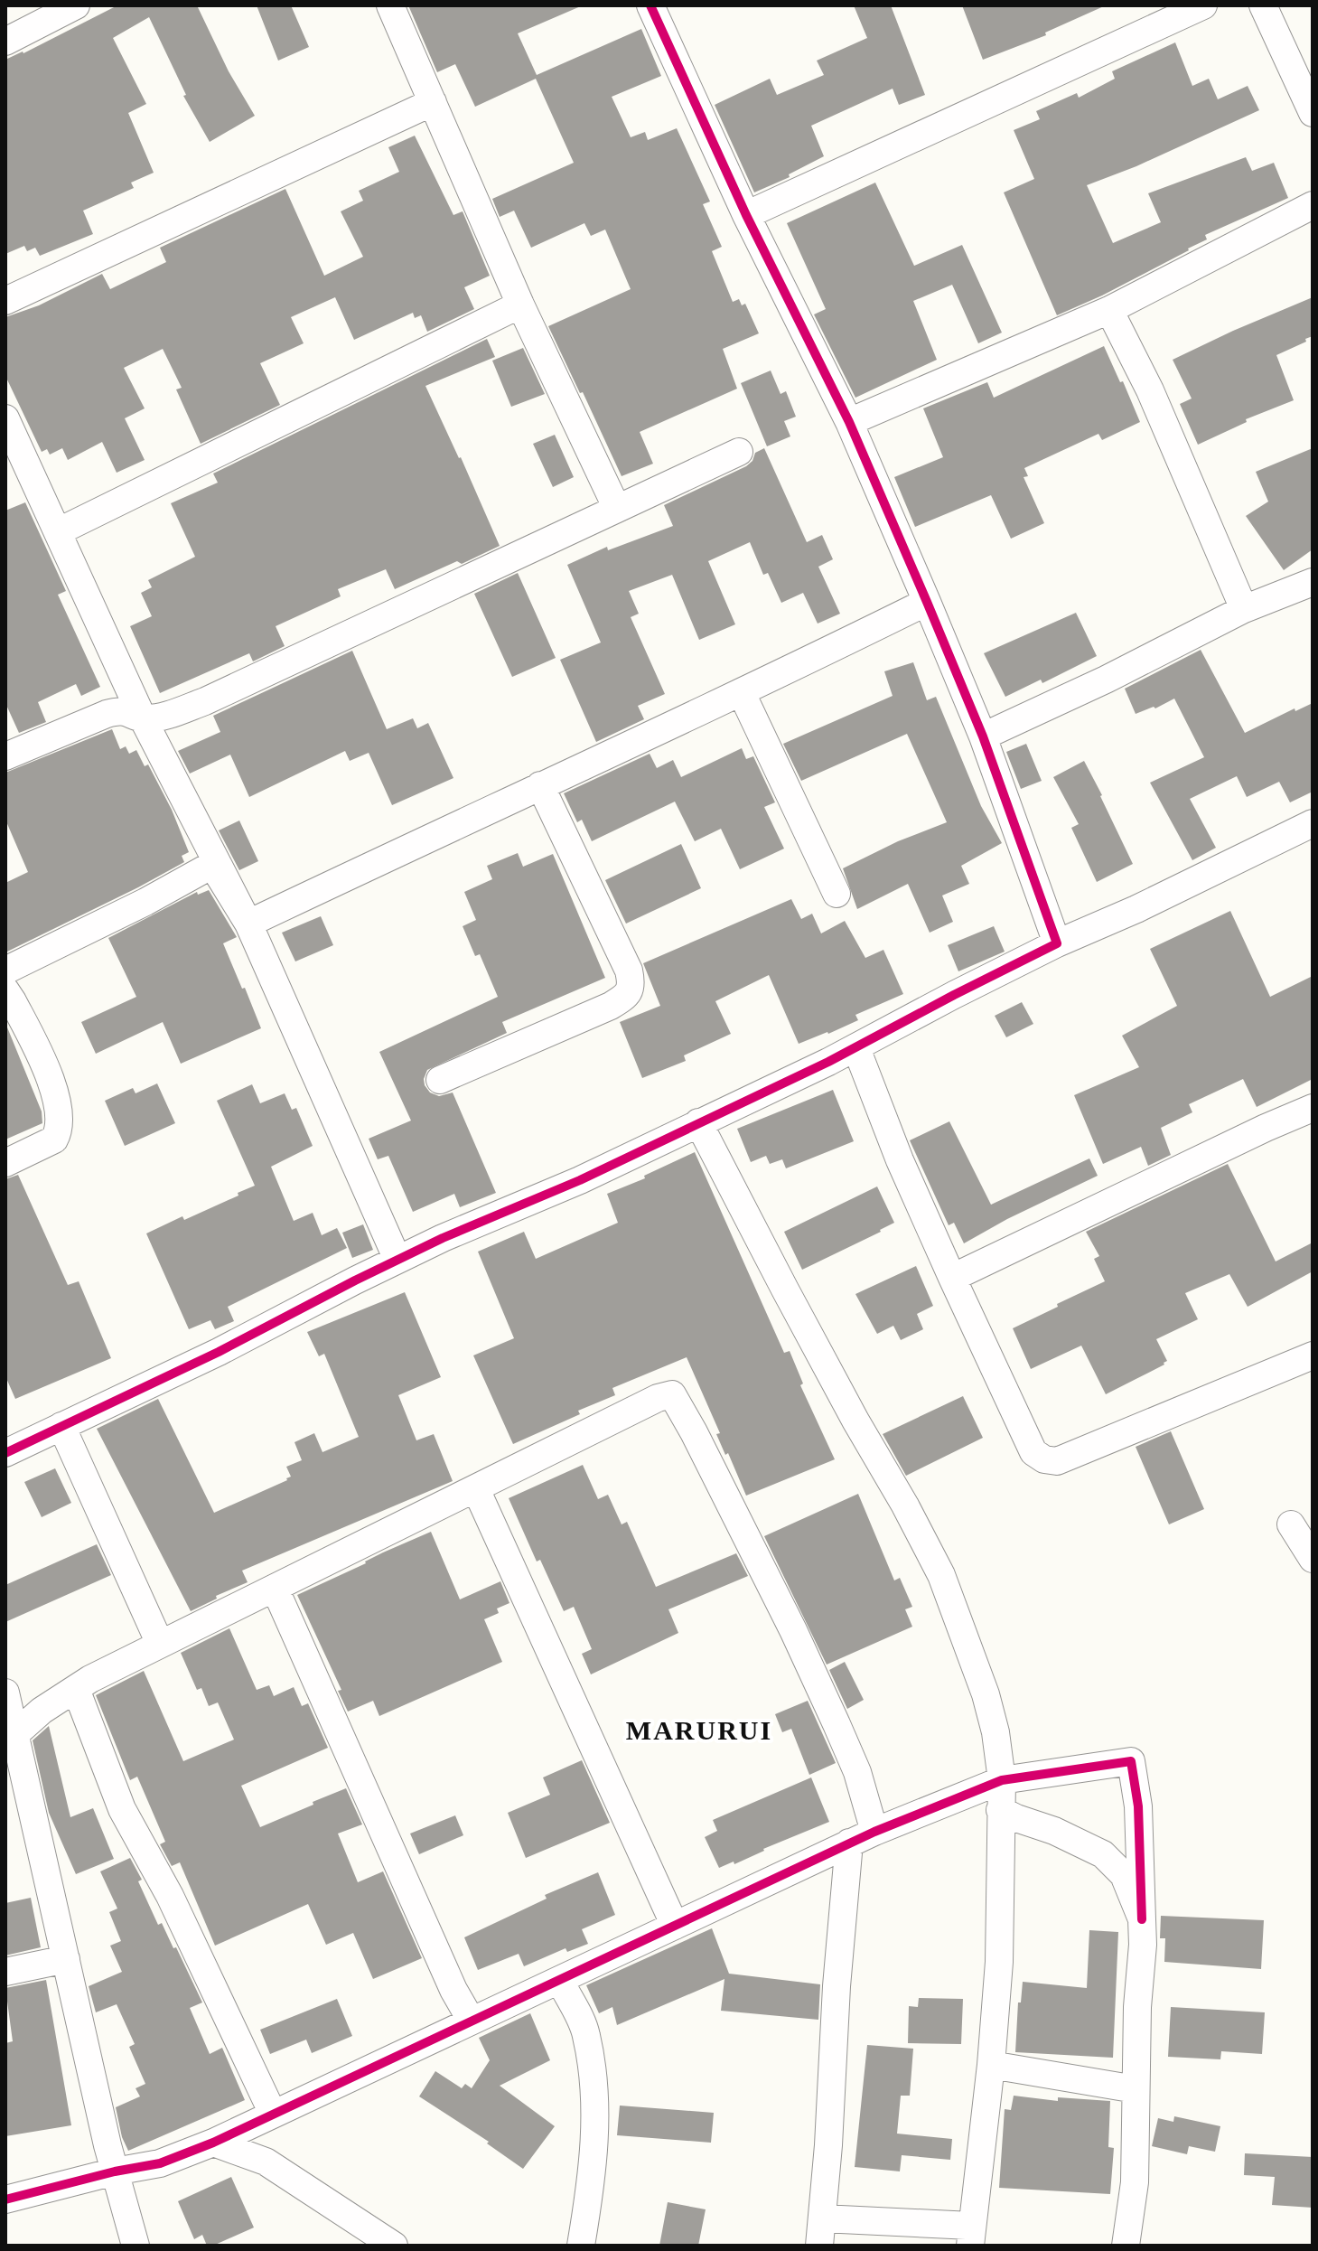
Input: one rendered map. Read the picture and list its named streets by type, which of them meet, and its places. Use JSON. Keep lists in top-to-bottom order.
{
  "districts": ["MARURUI"]
}
